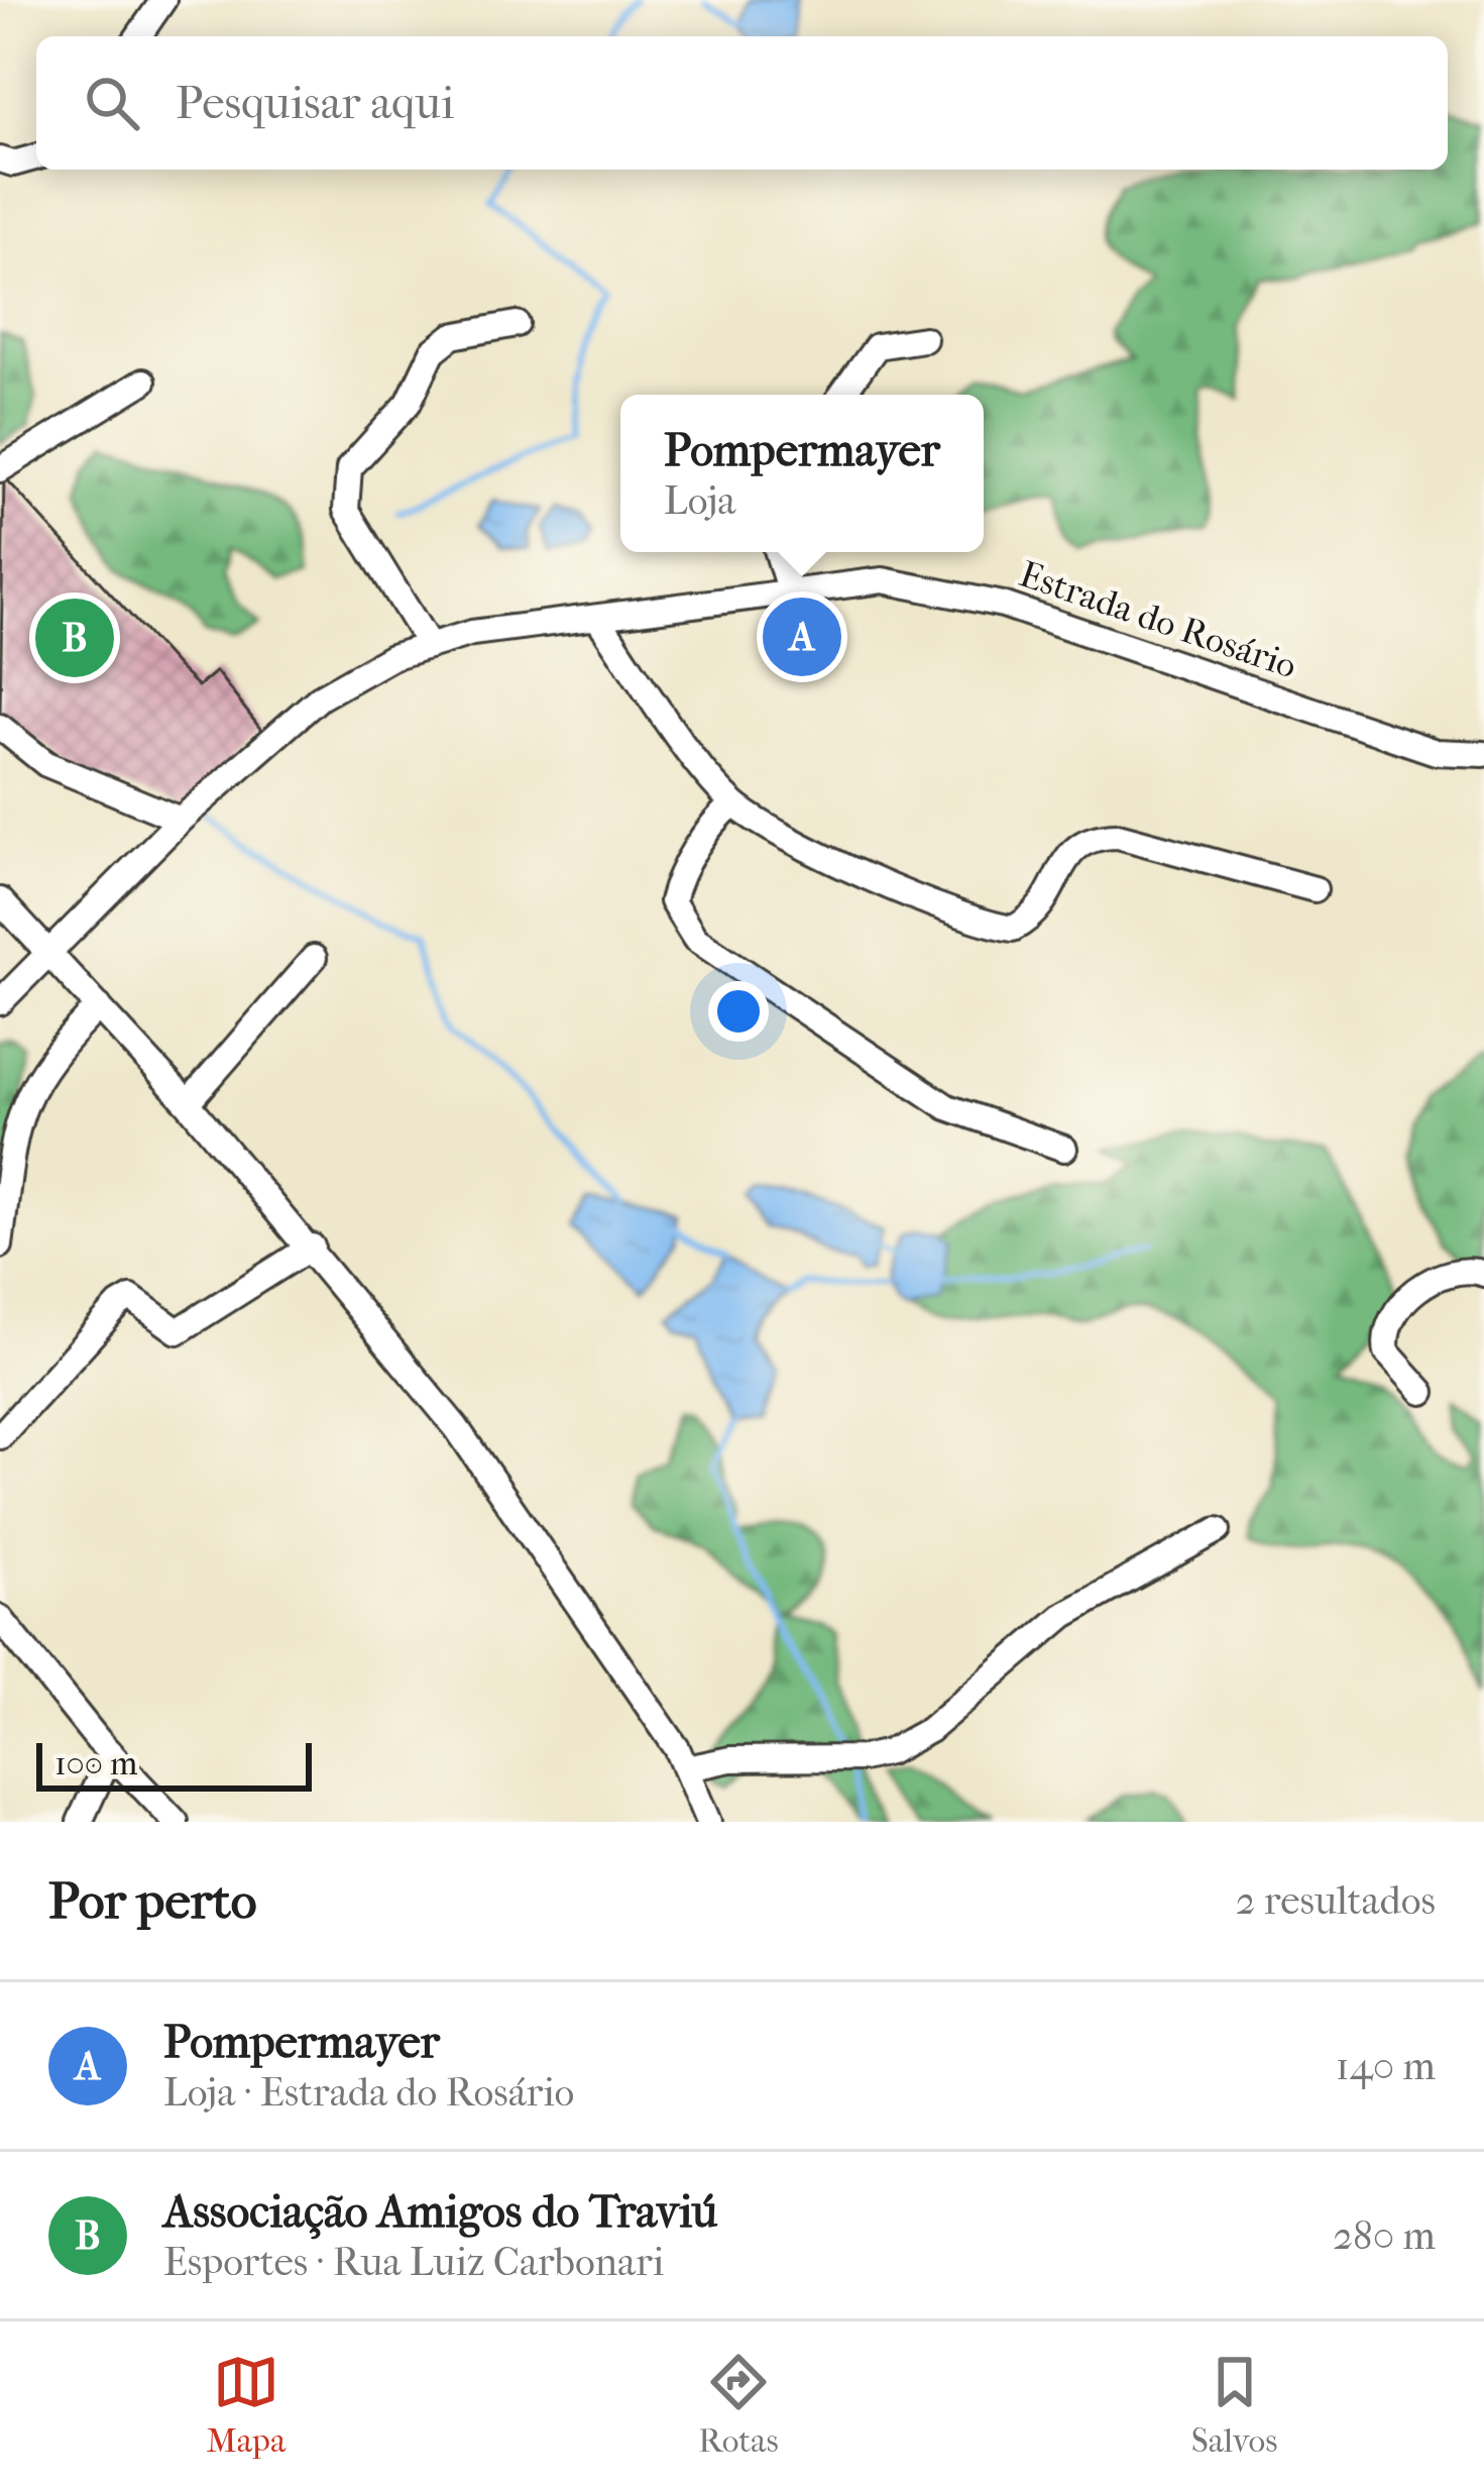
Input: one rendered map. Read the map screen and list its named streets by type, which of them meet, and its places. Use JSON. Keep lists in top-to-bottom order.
{
  "streets": {
    "street": ["Estrada do Rosário"]
  },
  "scale_bar": "100 m",
  "page": {
    "search": "Pesquisar aqui",
    "popup": ["Pompermayer", "Loja"],
    "pins": ["A", "B"],
    "scale": "100 m",
    "heading": ["Por perto", "2 resultados"],
    "list": [
      {
        "mark": "A",
        "name": "Pompermayer",
        "note": "Loja · Estrada do Rosário",
        "value": "140 m"
      },
      {
        "mark": "B",
        "name": "Associação Amigos do Traviú",
        "note": "Esportes · Rua Luiz Carbonari",
        "value": "280 m"
      }
    ],
    "nav": ["Mapa", "Rotas", "Salvos"]
  }
}
